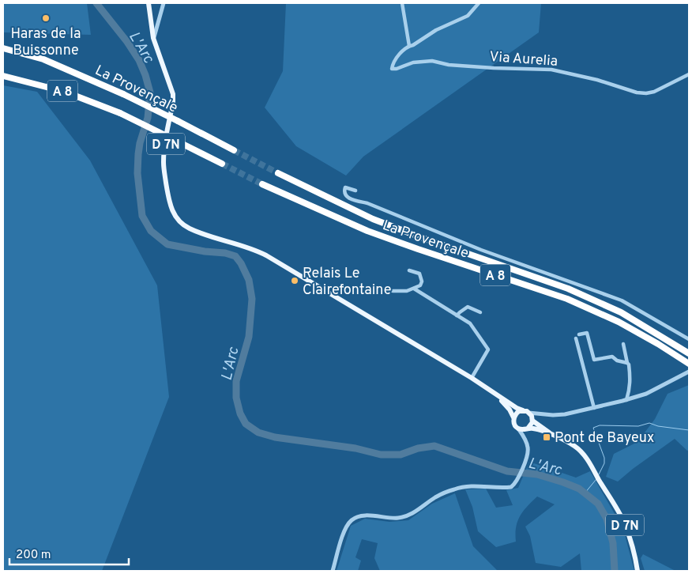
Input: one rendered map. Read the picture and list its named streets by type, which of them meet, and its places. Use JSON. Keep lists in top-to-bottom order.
{
  "streets": {
    "highway": ["La Provençale", "A 8"],
    "main road": ["D 7N"],
    "street": ["Via Aurelia"]
  },
  "water": ["L'Arc"],
  "places": {
    "other": ["Haras de la Buissonne", "Relais Le Clairefontaine"],
    "transit": ["Pont de Bayeux"]
  },
  "scale_bar": "200 m"
}
